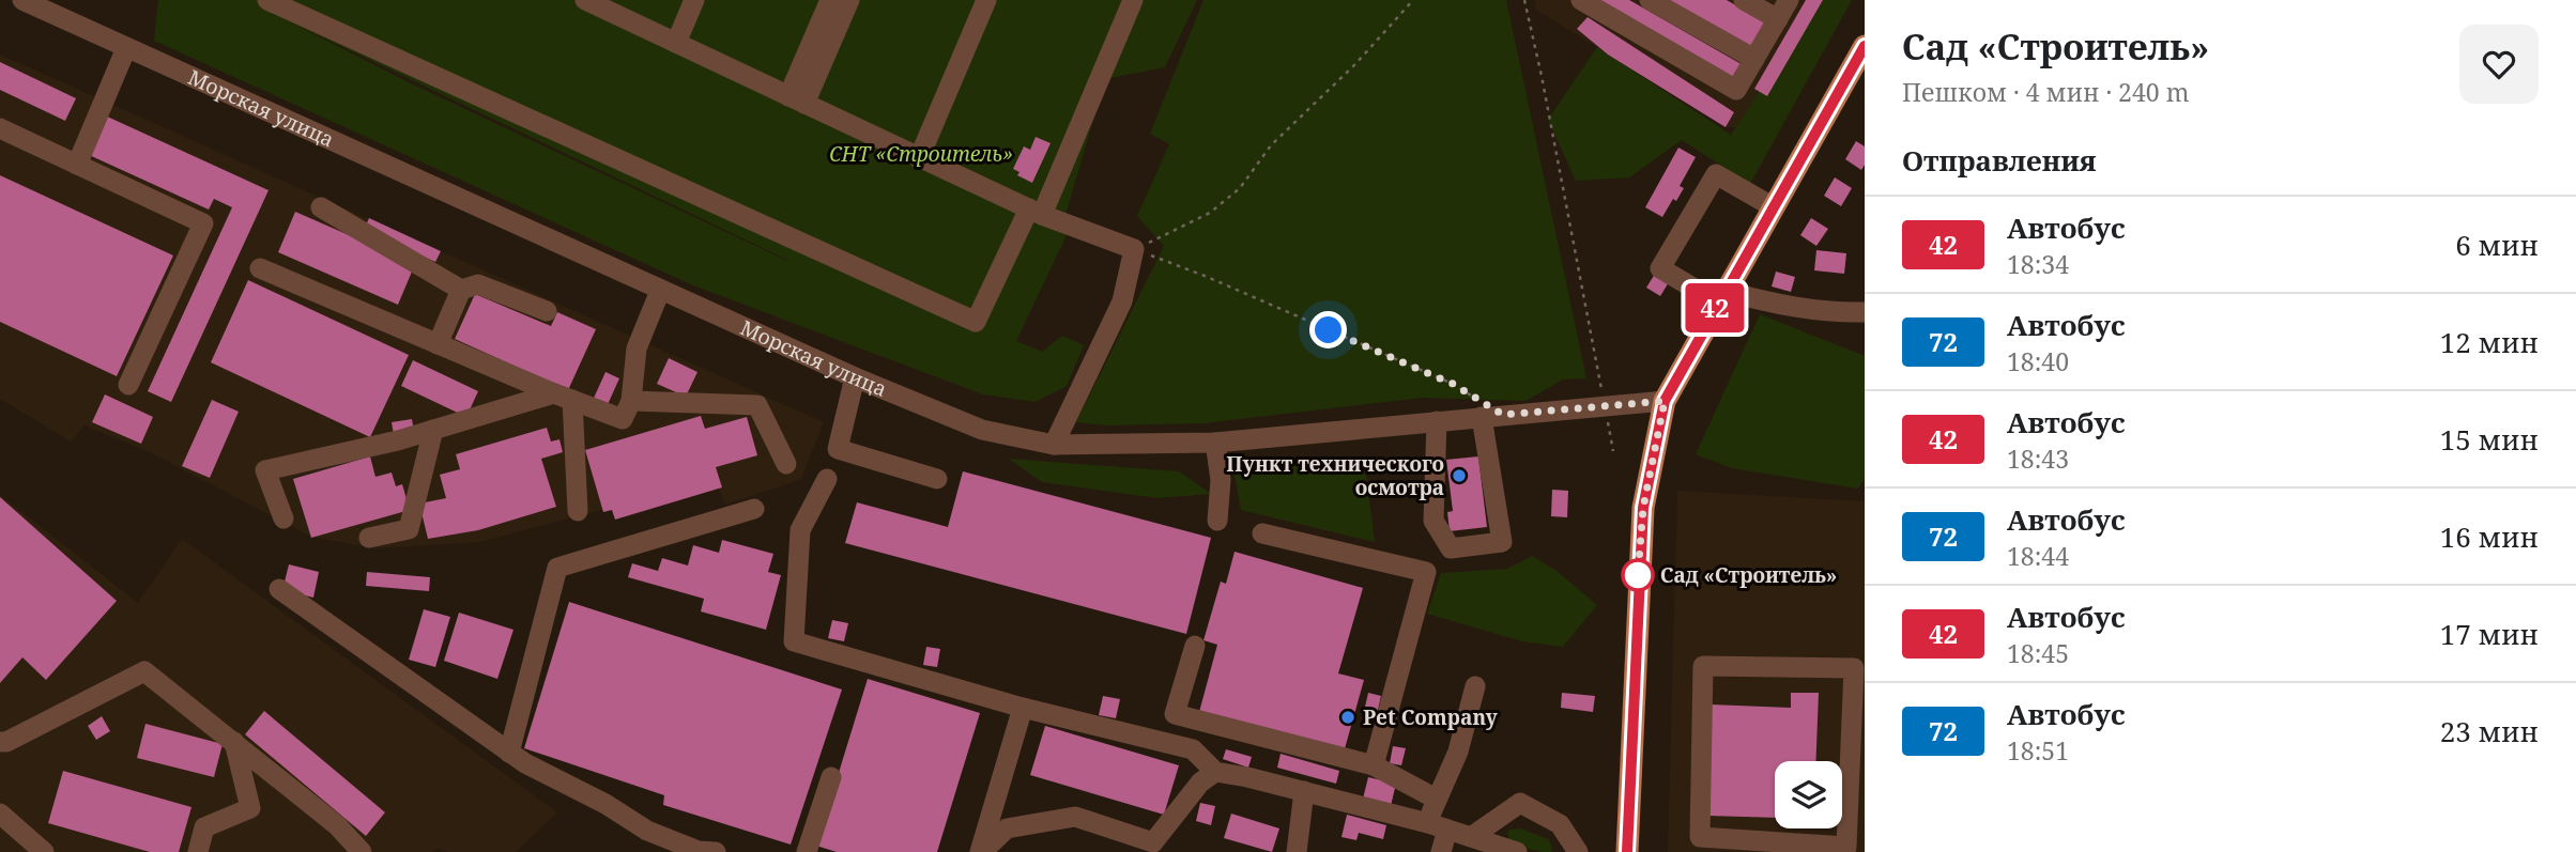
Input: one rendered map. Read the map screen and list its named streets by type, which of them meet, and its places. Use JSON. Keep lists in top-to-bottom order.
{
  "streets": {
    "street": ["Морская улица"]
  },
  "parks": ["СНТ «Строитель»"],
  "places": ["Пункт технического осмотра", "Сад «Строитель»", "Pet Company"],
  "lines": ["bus line 42"],
  "page": {
    "on_map": "42",
    "heading": [
      ["Сад «Строитель»", "Пешком · 4 мин · 240 m"],
      "Отправления"
    ],
    "list": [
      {
        "mark": "42",
        "name": "Автобус",
        "note": "18:34",
        "value": "6 мин"
      },
      {
        "mark": "72",
        "name": "Автобус",
        "note": "18:40",
        "value": "12 мин"
      },
      {
        "mark": "42",
        "name": "Автобус",
        "note": "18:43",
        "value": "15 мин"
      },
      {
        "mark": "72",
        "name": "Автобус",
        "note": "18:44",
        "value": "16 мин"
      },
      {
        "mark": "42",
        "name": "Автобус",
        "note": "18:45",
        "value": "17 мин"
      },
      {
        "mark": "72",
        "name": "Автобус",
        "note": "18:51",
        "value": "23 мин"
      }
    ]
  }
}
